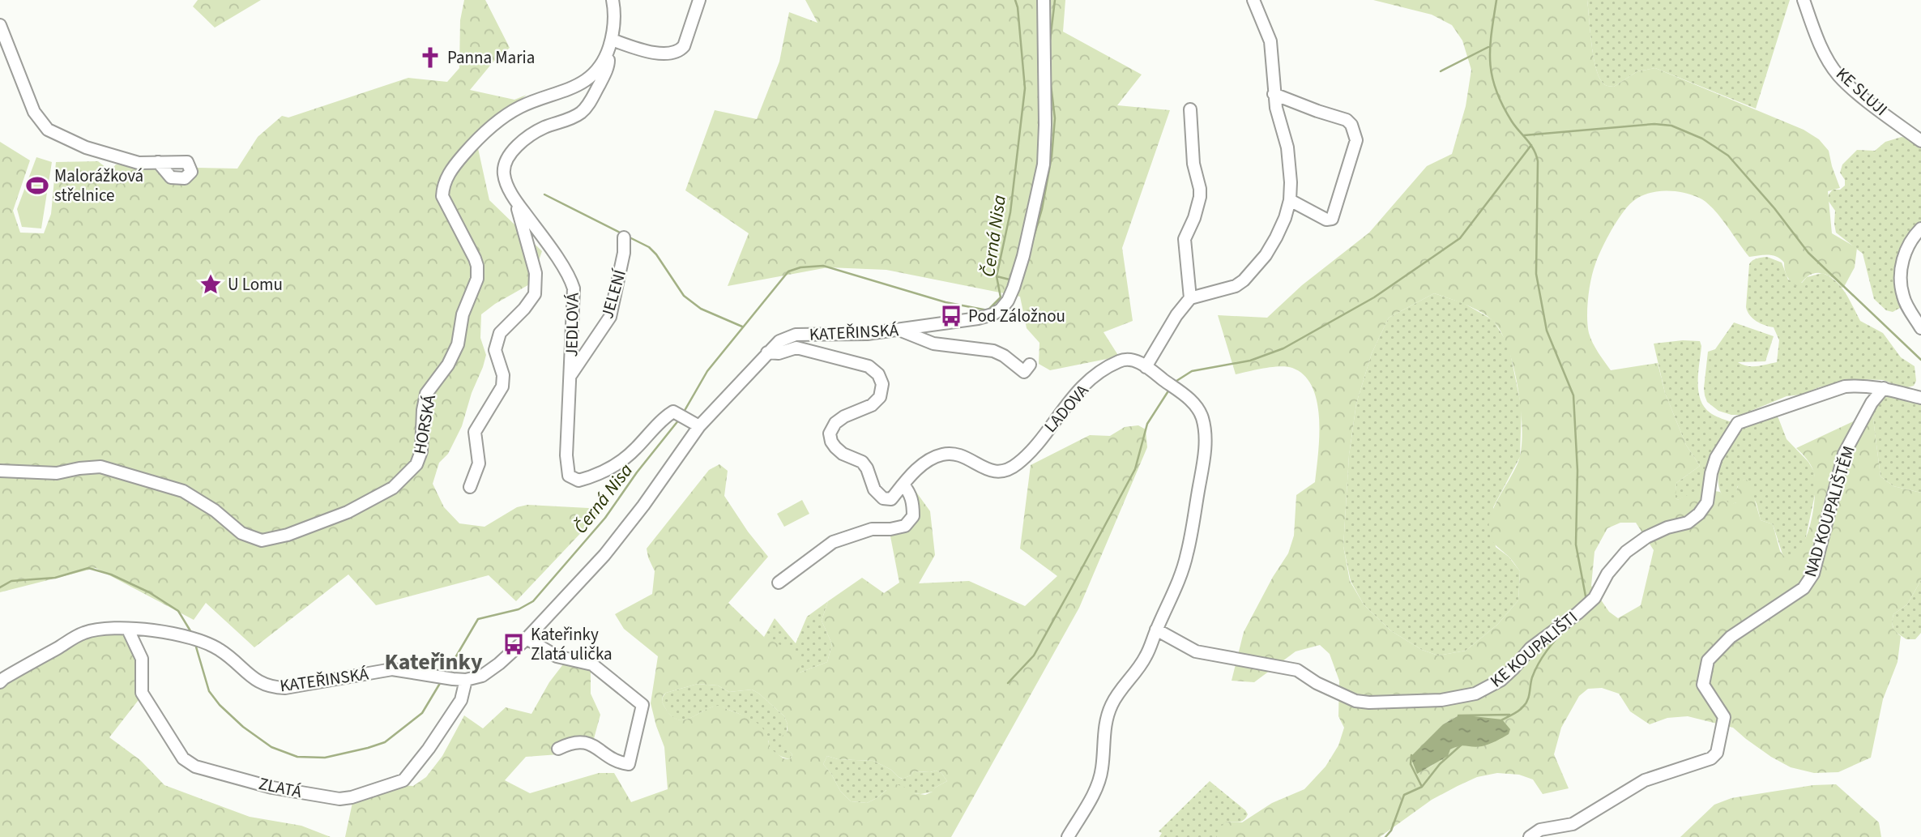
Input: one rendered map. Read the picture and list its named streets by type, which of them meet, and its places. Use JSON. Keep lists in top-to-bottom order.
{
  "streets": {
    "street": [
      "KE SLUJI",
      "JELENÍ",
      "JEDLOVÁ",
      "KATEŘINSKÁ",
      "LADOVA",
      "HORSKÁ",
      "NAD KOUPALIŠTĚM",
      "KE KOUPALIŠTI",
      "ZLATÁ"
    ]
  },
  "crossings": [
    ["JELENÍ", "JEDLOVÁ"],
    ["JEDLOVÁ", "KATEŘINSKÁ"],
    ["JEDLOVÁ", "HORSKÁ"],
    ["KATEŘINSKÁ", "LADOVA"],
    ["KATEŘINSKÁ", "ZLATÁ"],
    ["LADOVA", "KE KOUPALIŠTI"],
    ["NAD KOUPALIŠTĚM", "KE KOUPALIŠTI"]
  ],
  "districts": ["Kateřinky"],
  "water": ["Černá Nisa"],
  "places": {
    "church": ["Panna Maria"],
    "sports": ["Malorážková střelnice"],
    "place": ["U Lomu"],
    "bus stop": ["Pod Záložnou", "Kateřinky Zlatá ulička"]
  }
}
